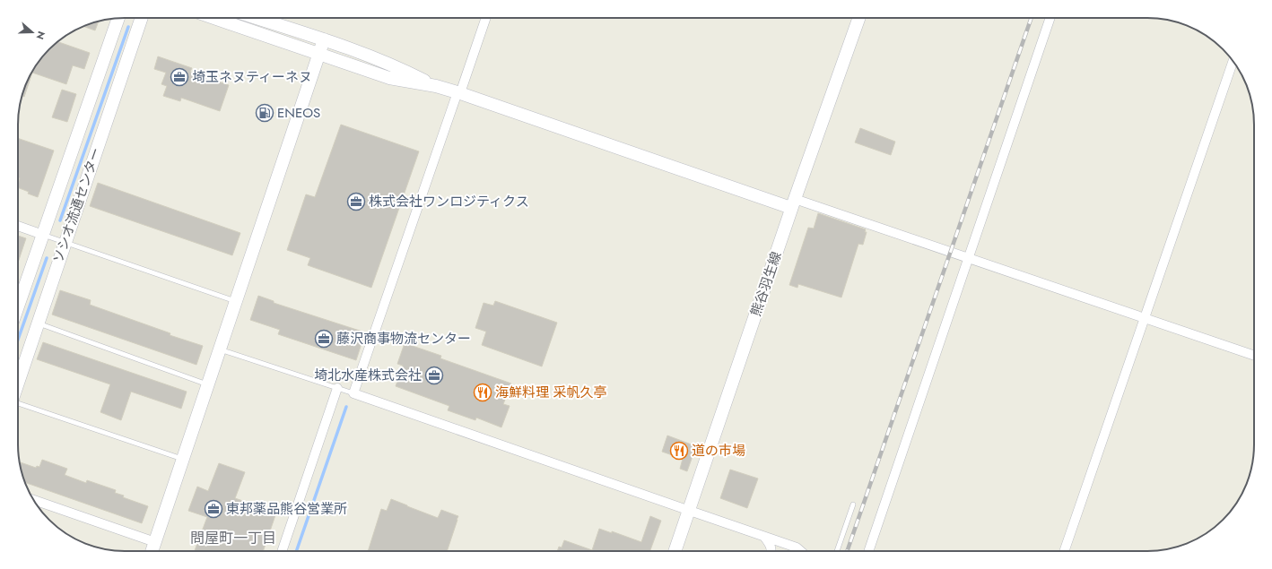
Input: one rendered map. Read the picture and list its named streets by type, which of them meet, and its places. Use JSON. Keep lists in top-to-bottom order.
{
  "streets": {
    "street": ["ソシオ流通センター", "熊谷羽生線"]
  },
  "districts": ["問屋町一丁目"],
  "places": {
    "office": [
      "埼玉ネヌティーネヌ",
      "株式会社ワンロジティクス",
      "藤沢商事物流センター",
      "埼北水産株式会社",
      "東邦薬品熊谷営業所"
    ],
    "fuel station": ["ENEOS"],
    "restaurant": ["海鮮料理 采帆久亭", "道の市場"]
  },
  "north": "right"
}
